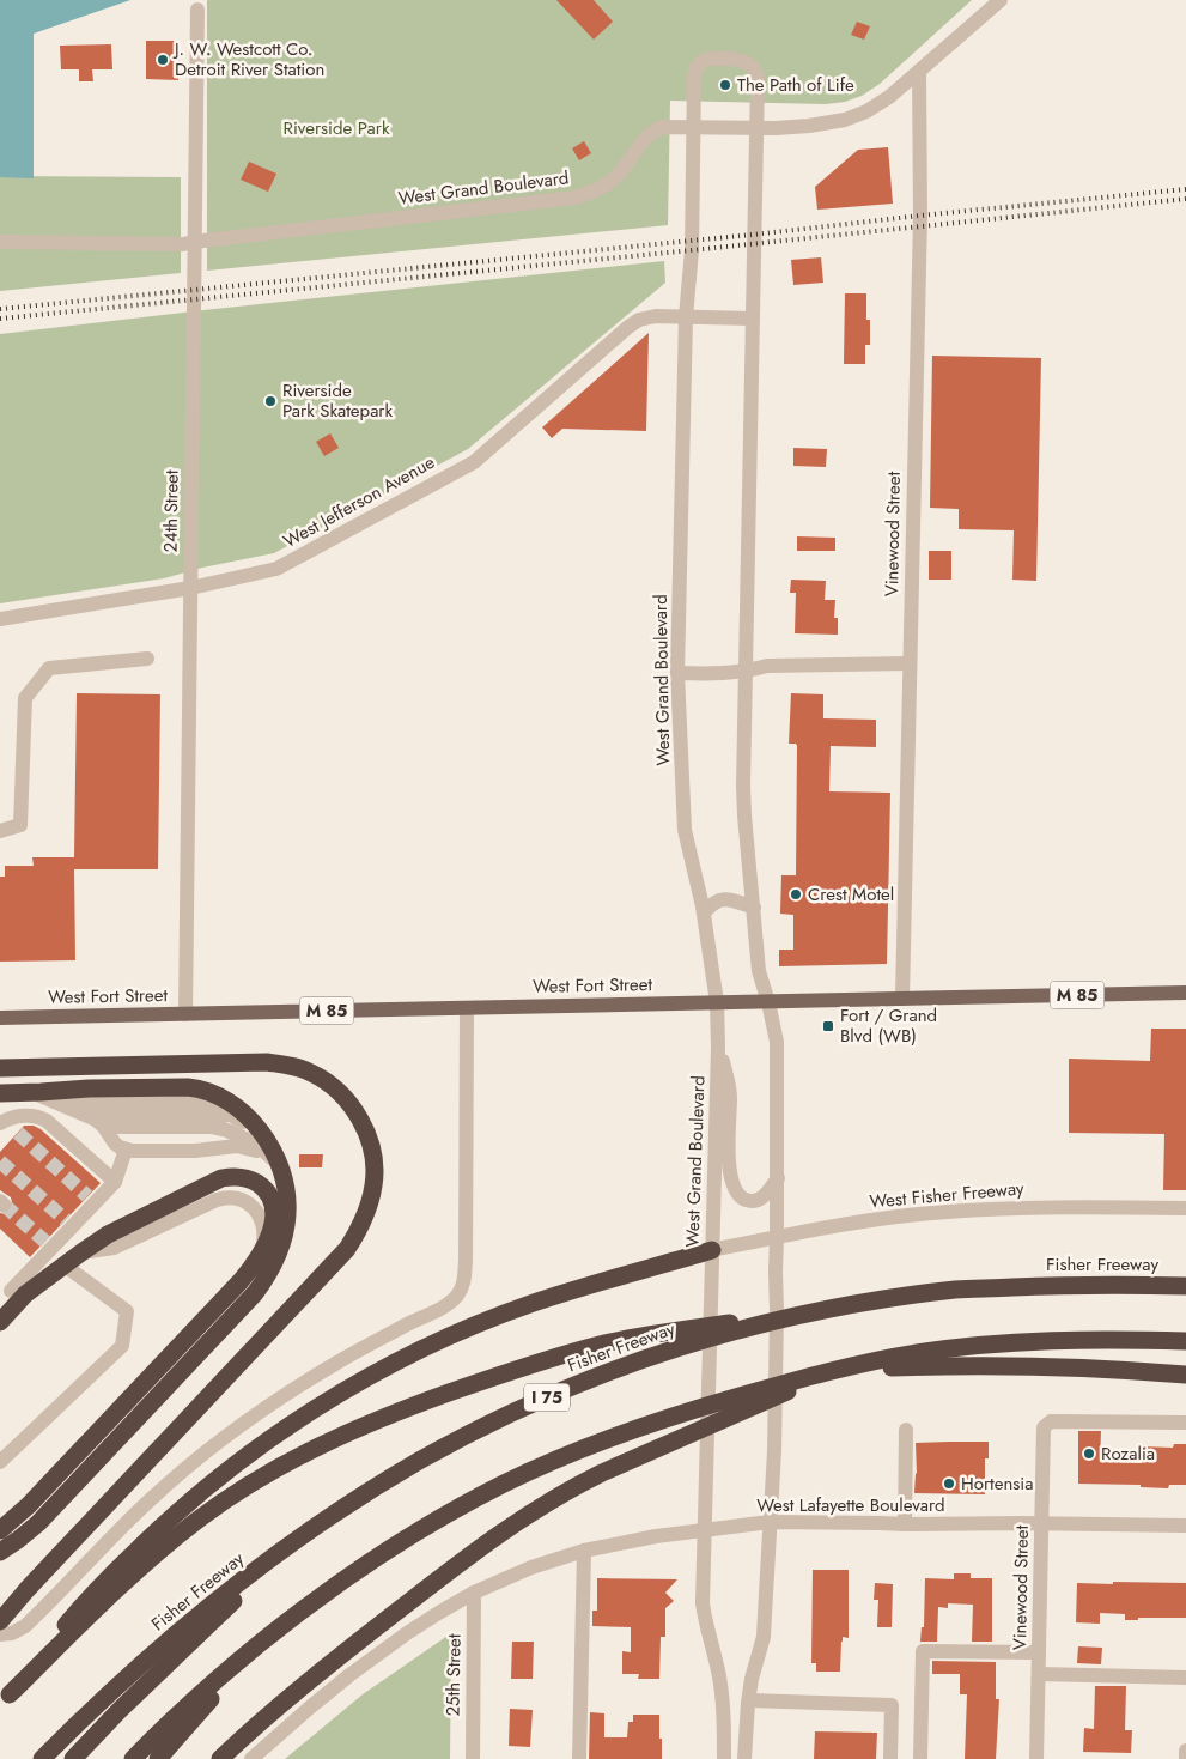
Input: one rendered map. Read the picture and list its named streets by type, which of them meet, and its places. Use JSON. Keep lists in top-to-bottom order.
{
  "streets": {
    "highway": ["Fisher Freeway", "I 75"],
    "main road": ["West Fort Street", "M 85"],
    "street": [
      "West Grand Boulevard",
      "West Jefferson Avenue",
      "24th Street",
      "Vinewood Street",
      "West Fisher Freeway",
      "West Lafayette Boulevard",
      "25th Street"
    ]
  },
  "crossings": [
    ["West Grand Boulevard", "West Jefferson Avenue"],
    ["West Grand Boulevard", "24th Street"],
    ["West Grand Boulevard", "West Fort Street"],
    ["West Grand Boulevard", "West Fisher Freeway"],
    ["West Grand Boulevard", "West Lafayette Boulevard"],
    ["West Jefferson Avenue", "24th Street"],
    ["24th Street", "West Fort Street"],
    ["Vinewood Street", "West Fort Street"],
    ["Vinewood Street", "West Lafayette Boulevard"],
    ["West Lafayette Boulevard", "25th Street"]
  ],
  "parks": ["Riverside Park"],
  "places": {
    "other": [
      "J. W. Westcott Co. Detroit River Station",
      "The Path of Life",
      "Riverside Park Skatepark",
      "Crest Motel",
      "Rozalia",
      "Hortensia"
    ],
    "transit": ["Fort / Grand Blvd (WB)"]
  }
}
